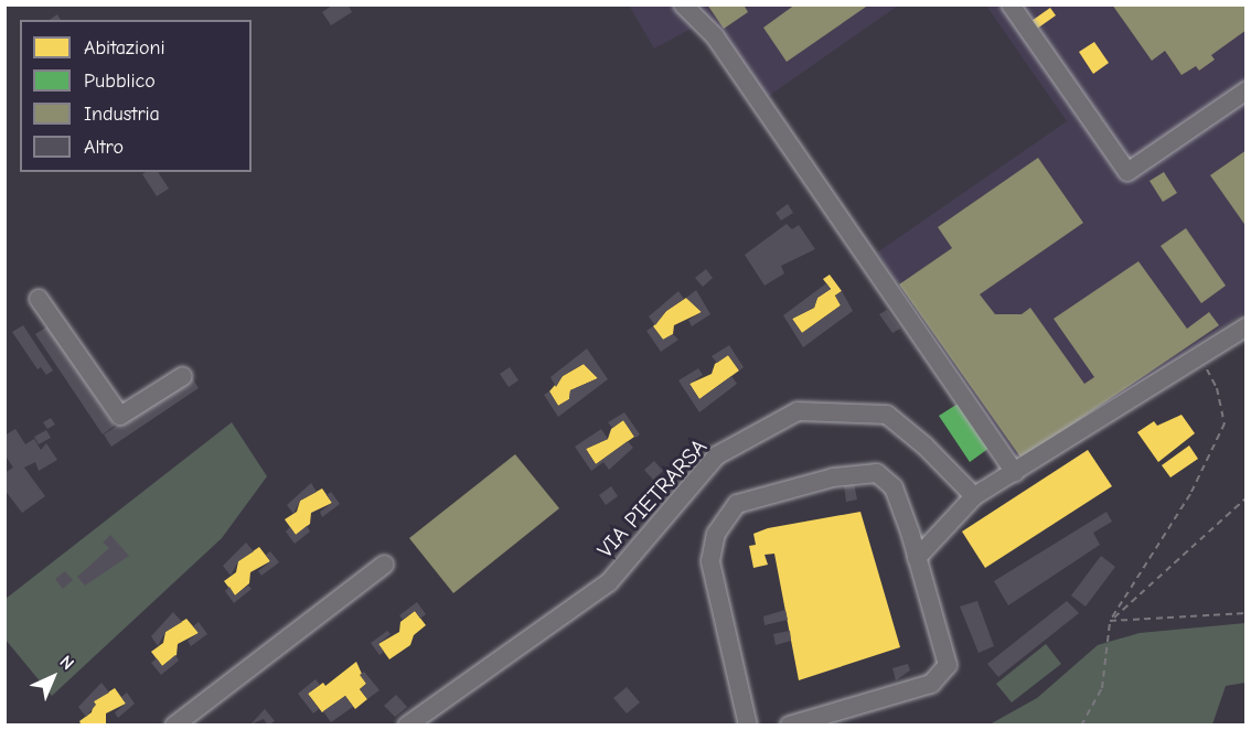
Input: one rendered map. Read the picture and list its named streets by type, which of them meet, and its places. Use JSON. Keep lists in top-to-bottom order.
{
  "streets": {
    "street": ["VIA PIETRARSA"]
  },
  "legend": [
    "Abitazioni",
    "Pubblico",
    "Industria",
    "Altro"
  ],
  "north": "top right"
}
